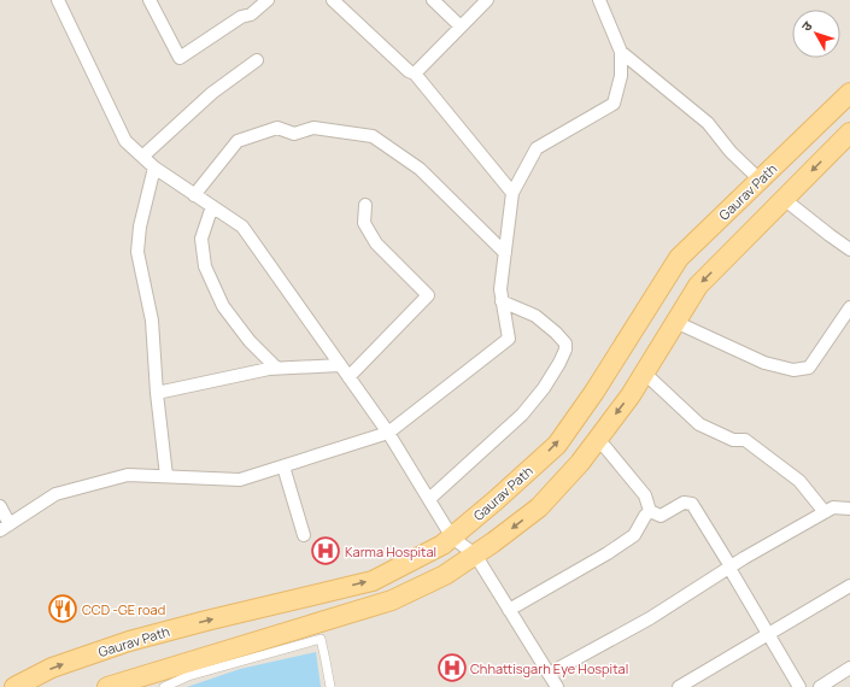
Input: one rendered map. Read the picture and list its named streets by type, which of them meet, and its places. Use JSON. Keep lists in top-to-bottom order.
{
  "streets": {
    "main road": ["Gaurav Path"]
  },
  "places": {
    "hospital": ["Karma Hospital", "Chhattisgarh Eye Hospital"],
    "restaurant": ["CCD -GE road"]
  },
  "north": "top left"
}
